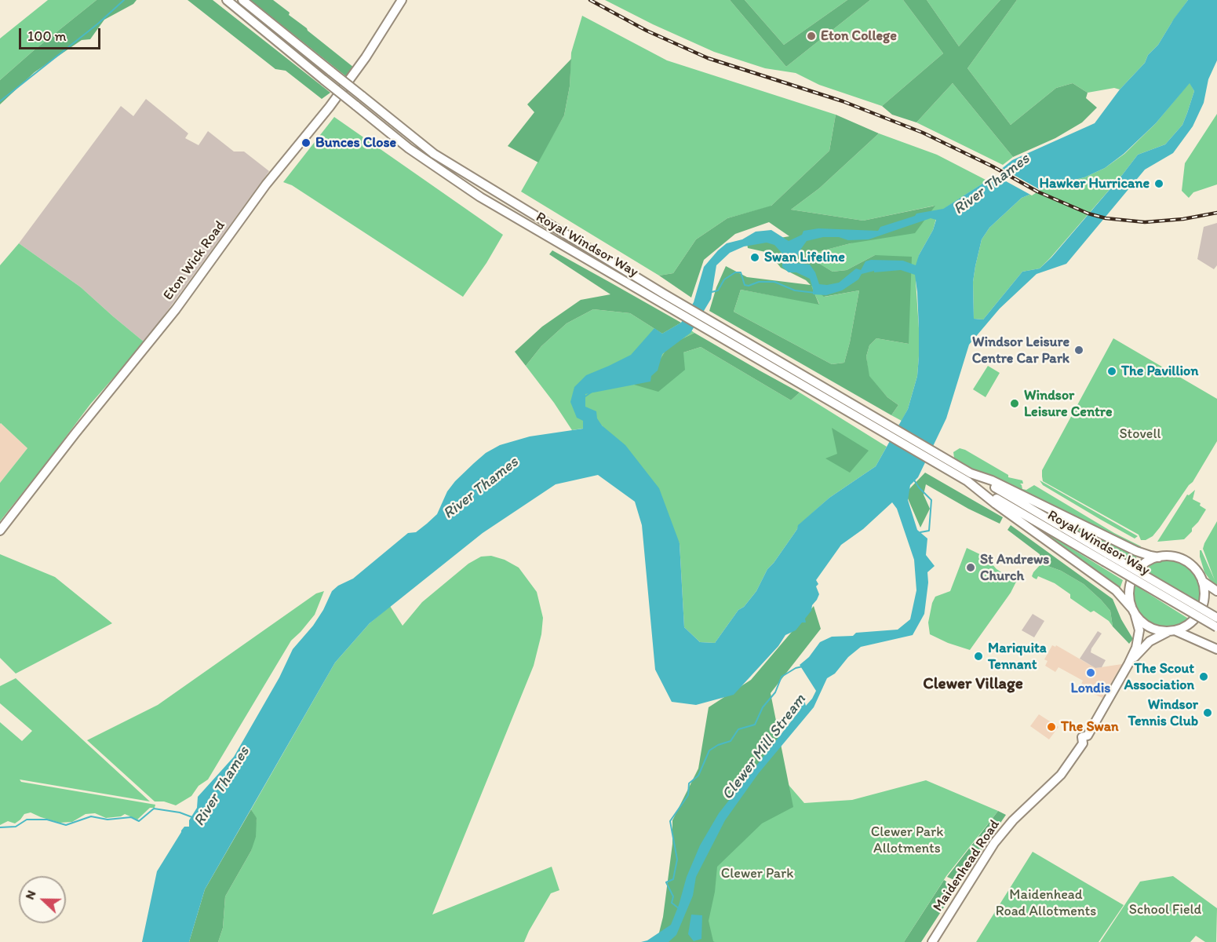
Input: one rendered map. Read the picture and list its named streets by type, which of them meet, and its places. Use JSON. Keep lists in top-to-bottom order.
{
  "streets": {
    "main road": ["Royal Windsor Way", "Eton Wick Road", "Maidenhead Road"]
  },
  "districts": ["Clewer Village"],
  "water": ["River Thames", "Clewer Mill Stream"],
  "parks": [
    "Stovell",
    "Clewer Park Allotments",
    "Clewer Park",
    "Maidenhead Road Allotments",
    "School Field"
  ],
  "places": [
    "Eton College",
    "Bunces Close",
    "Hawker Hurricane",
    "Swan Lifeline",
    "Windsor Leisure Centre Car Park",
    "The Pavillion",
    "Windsor Leisure Centre",
    "St Andrews Church",
    "Mariquita Tennant",
    "Londis",
    "The Scout Association",
    "Windsor Tennis Club",
    "The Swan"
  ],
  "scale_bar": "100 m",
  "north": "left"
}
